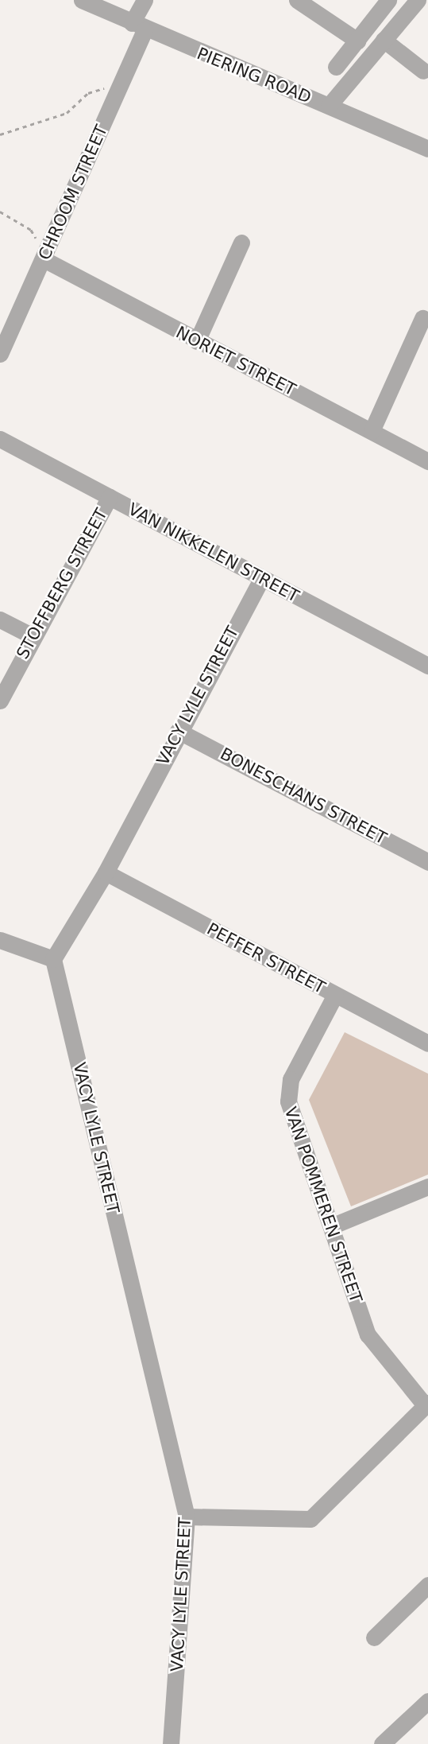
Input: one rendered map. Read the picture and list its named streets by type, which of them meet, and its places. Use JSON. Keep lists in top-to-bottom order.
{
  "streets": {
    "street": [
      "PIERING ROAD",
      "CHROOM STREET",
      "NORIET STREET",
      "VAN NIKKELEN STREET",
      "STOFFBERG STREET",
      "VACY LYLE STREET",
      "BONESCHANS STREET",
      "PEFFER STREET",
      "VAN POMMEREN STREET"
    ]
  },
  "crossings": [
    ["PIERING ROAD", "CHROOM STREET"],
    ["CHROOM STREET", "NORIET STREET"],
    ["VAN NIKKELEN STREET", "STOFFBERG STREET"],
    ["VAN NIKKELEN STREET", "VACY LYLE STREET"],
    ["VACY LYLE STREET", "BONESCHANS STREET"],
    ["VACY LYLE STREET", "PEFFER STREET"],
    ["PEFFER STREET", "VAN POMMEREN STREET"]
  ]
}
